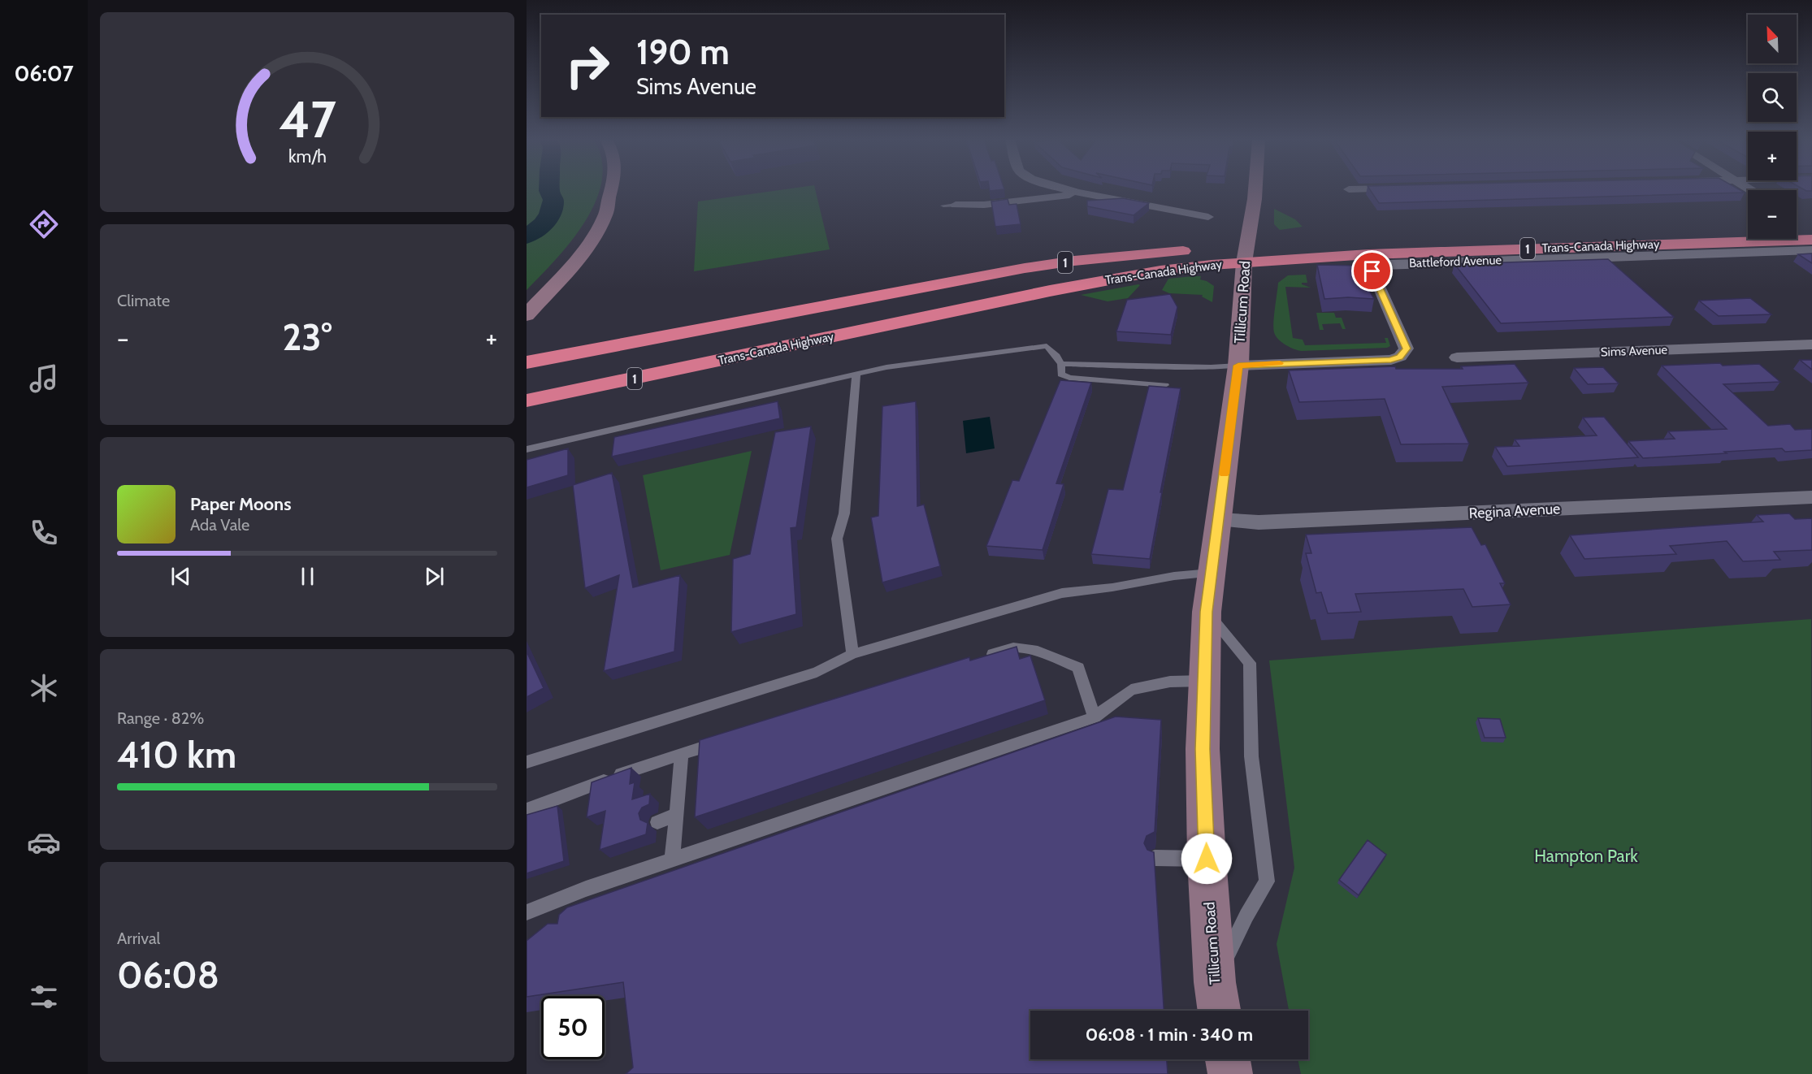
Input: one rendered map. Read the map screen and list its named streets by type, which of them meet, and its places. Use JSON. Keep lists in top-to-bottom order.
{
  "streets": {
    "highway": ["Trans-Canada Highway", "1"],
    "main road": ["Tillicum Road"],
    "street": ["Battleford Avenue", "Sims Avenue", "Regina Avenue"]
  },
  "crossings": [
    ["Trans-Canada Highway", "Tillicum Road"],
    ["Battleford Avenue", "Tillicum Road"],
    ["Tillicum Road", "Regina Avenue"]
  ],
  "parks": ["Hampton Park"],
  "north": "top left",
  "page": {
    "tabs": "06:07",
    "map_buttons": ["+", "−"],
    "turn": ["190 m", "Sims Avenue"],
    "tile": [
      "Climate",
      ["Range · 82%", "410 km"],
      ["Arrival", "06:08"]
    ],
    "heat": ["−", "23°", "+"],
    "song": ["Paper Moons", "Ada Vale"],
    "limit": "50",
    "trip": "06:08 · 1 min · 340 m",
    "gauge": ["47", "km/h"]
  }
}
